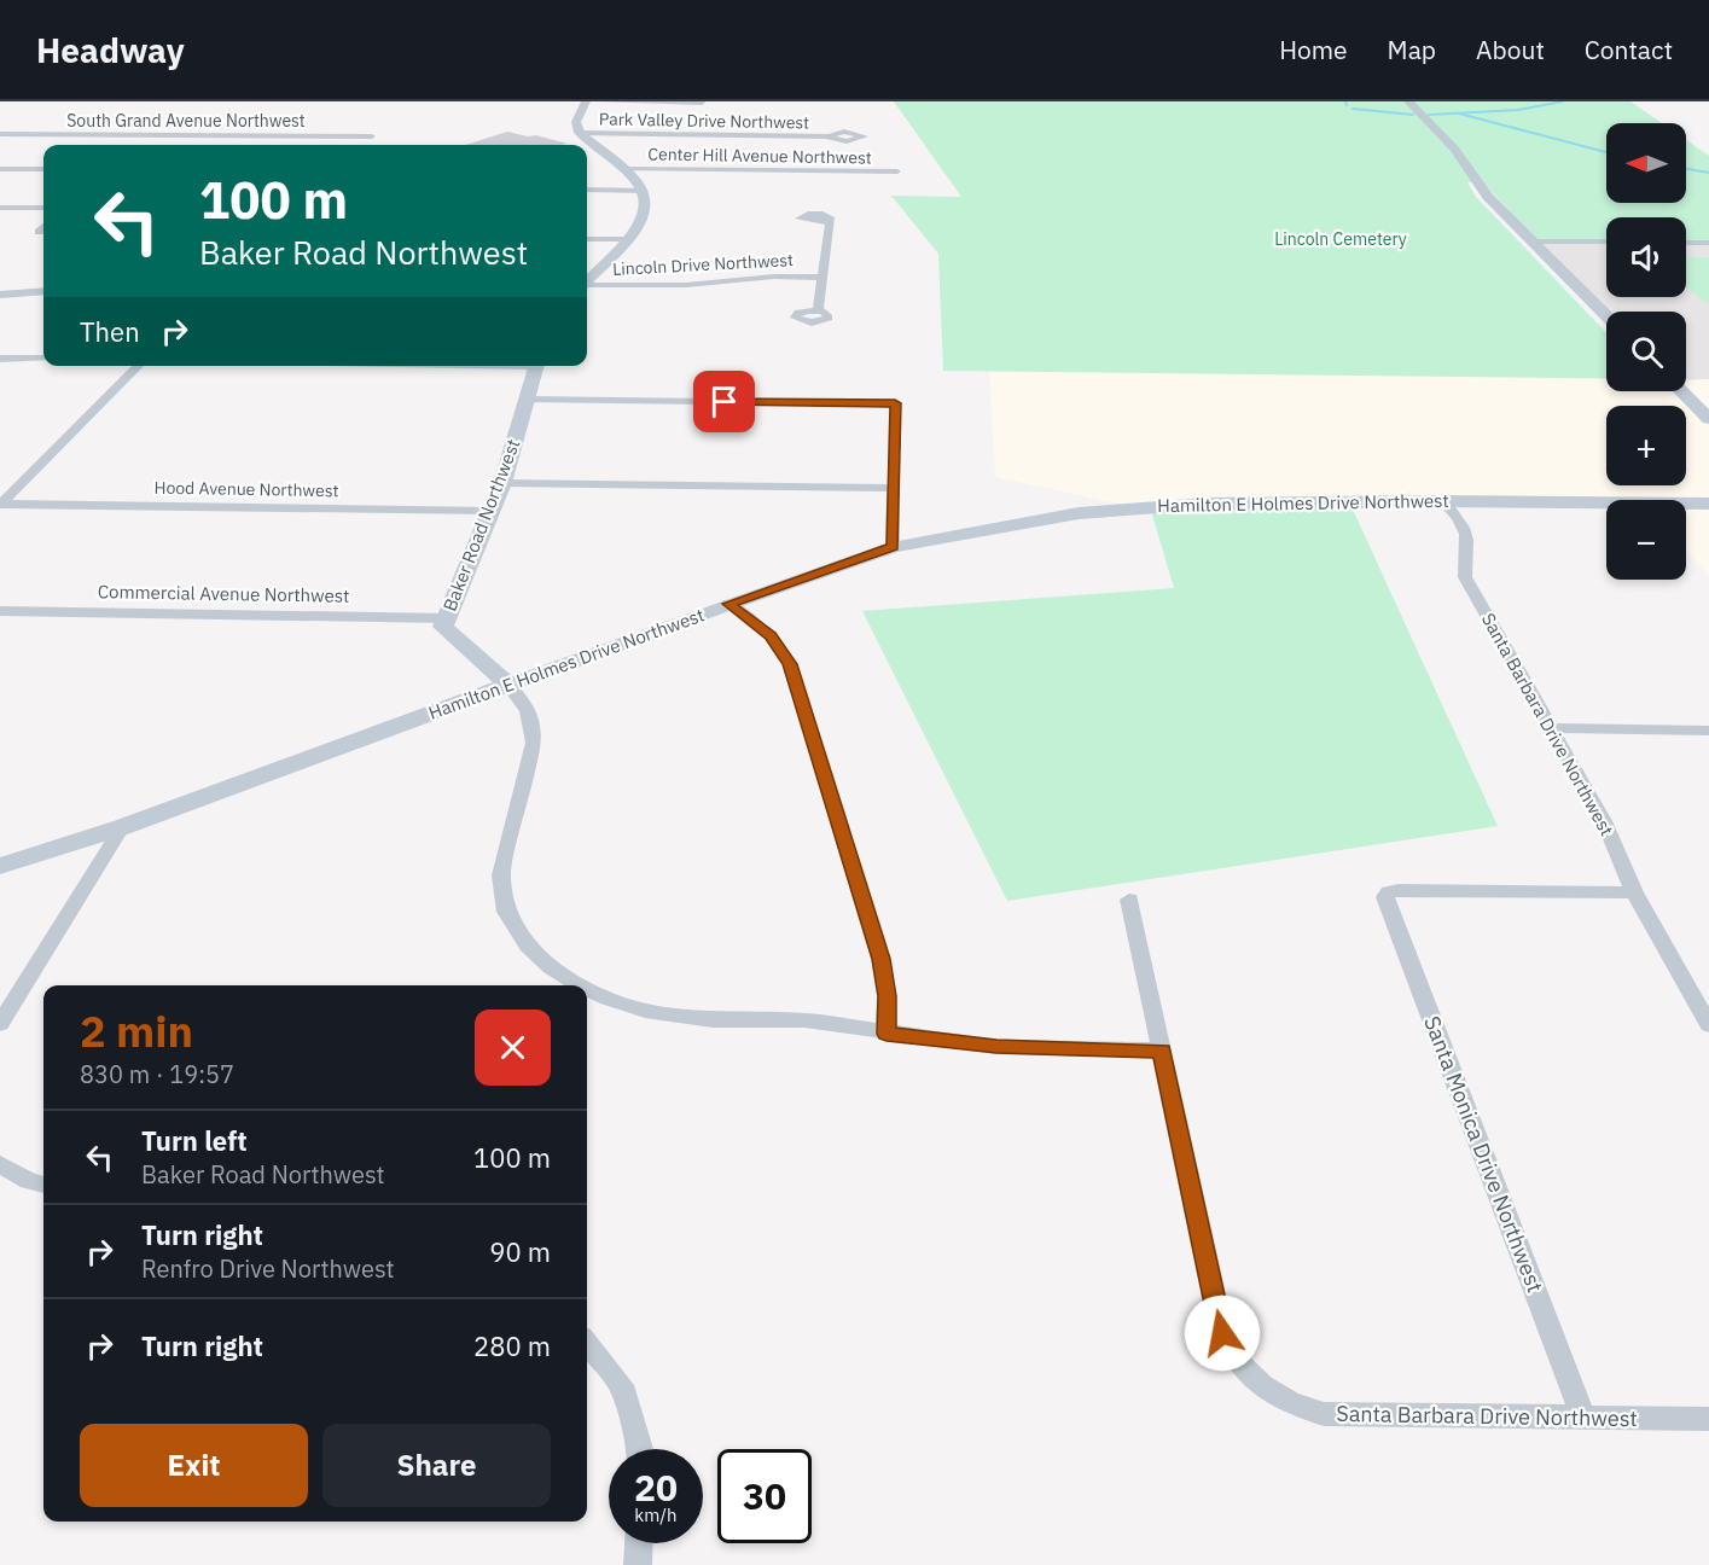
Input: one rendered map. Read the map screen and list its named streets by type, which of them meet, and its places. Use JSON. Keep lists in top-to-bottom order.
{
  "streets": {
    "main road": ["Hamilton E Holmes Drive Northwest", "Baker Road Northwest"],
    "street": [
      "South Grand Avenue Northwest",
      "Park Valley Drive Northwest",
      "Center Hill Avenue Northwest",
      "Lincoln Drive Northwest",
      "Hood Avenue Northwest",
      "Commercial Avenue Northwest",
      "Santa Barbara Drive Northwest",
      "Santa Monica Drive Northwest"
    ]
  },
  "crossings": [
    ["Hood Avenue Northwest", "Baker Road Northwest"],
    ["Hamilton E Holmes Drive Northwest", "Baker Road Northwest"],
    ["Hamilton E Holmes Drive Northwest", "Santa Barbara Drive Northwest"],
    ["Baker Road Northwest", "Commercial Avenue Northwest"],
    ["Baker Road Northwest", "Santa Barbara Drive Northwest"],
    ["Santa Barbara Drive Northwest", "Santa Monica Drive Northwest"]
  ],
  "parks": ["Lincoln Cemetery"],
  "north": "left",
  "page": {
    "header": "Headway",
    "nav": [
      "Home",
      "Map",
      "About",
      "Contact"
    ],
    "map_buttons": ["+", "−"],
    "turn": ["100 m", "Baker Road Northwest"],
    "then": "Then",
    "heading": ["2 min", "830 m · 19:57"],
    "list": [
      {
        "name": "Turn left",
        "note": "Baker Road Northwest",
        "value": "100 m"
      },
      {
        "name": "Turn right",
        "note": "Renfro Drive Northwest",
        "value": "90 m"
      },
      {
        "name": "Turn right",
        "value": "280 m"
      }
    ],
    "buttons": ["Exit", "Share"],
    "speed": "20 km/h",
    "limit": "30"
  }
}
